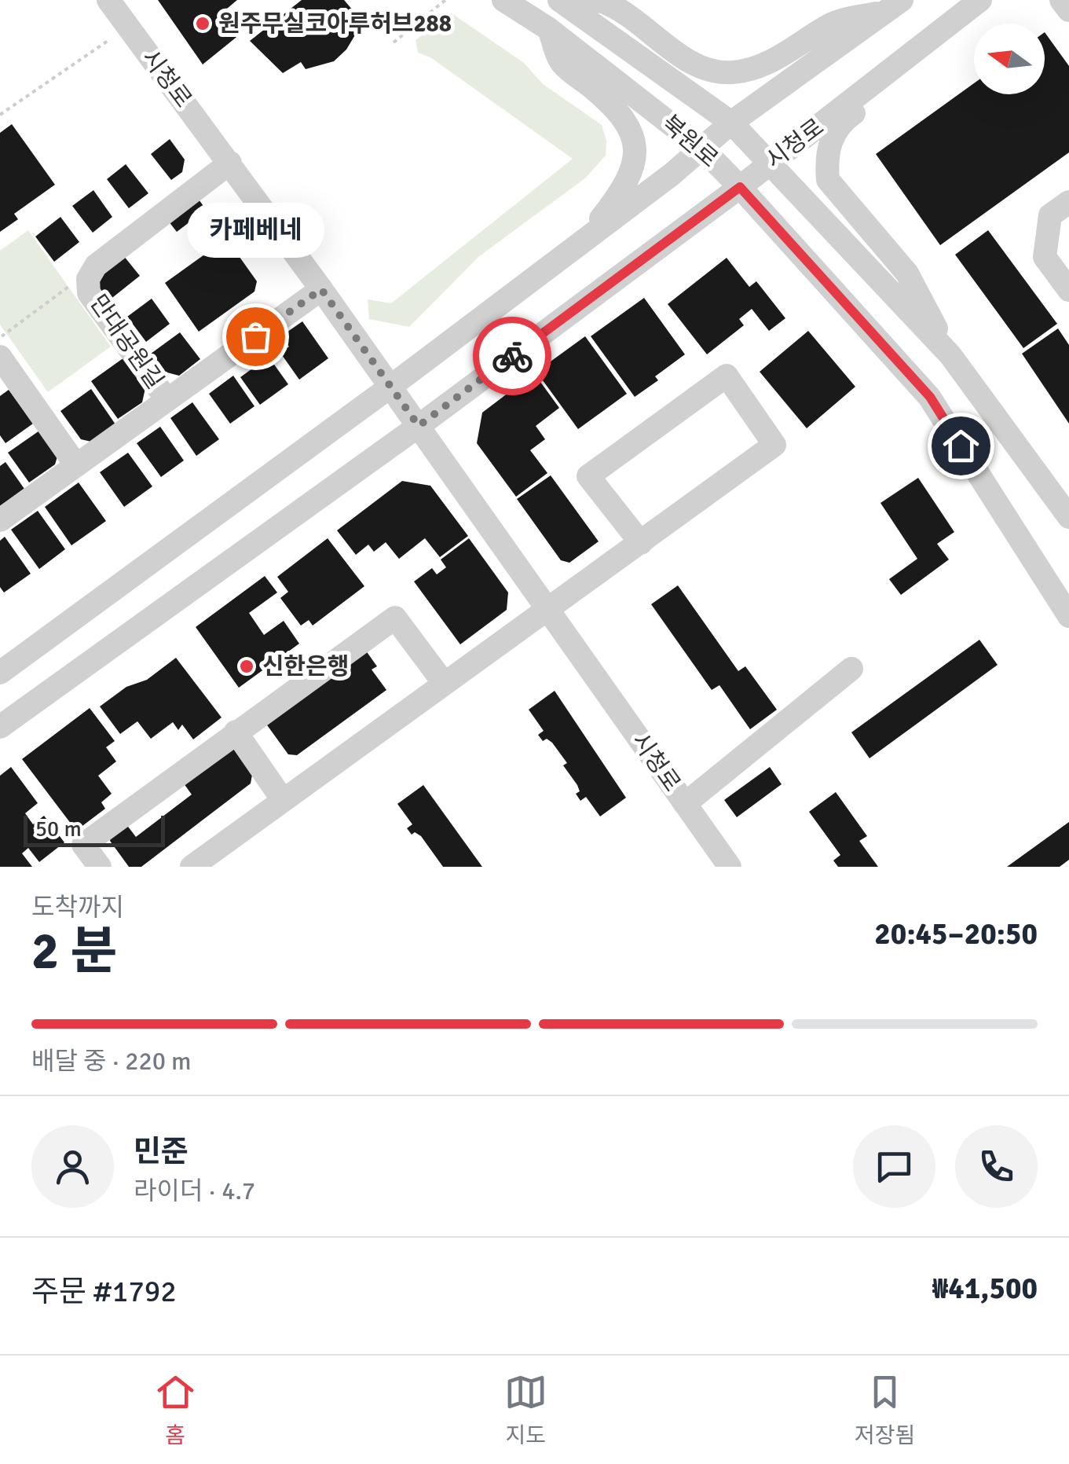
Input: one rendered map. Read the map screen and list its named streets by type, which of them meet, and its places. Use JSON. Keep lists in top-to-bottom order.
{
  "streets": {
    "street": ["시청로", "북원로", "만대공원길"]
  },
  "crossings": [
    ["시청로", "북원로"],
    ["시청로", "만대공원길"]
  ],
  "places": ["원주무실코아루허브288", "카페베네", "신한은행"],
  "scale_bar": "50 m",
  "north": "left",
  "page": {
    "bubble": "카페베네",
    "scale": "50 m",
    "heading": ["2 분", "도착까지", "20:45–20:50"],
    "panel": [
      "민준",
      "라이더 · 4.7",
      "주문 #1792",
      "₩41,500"
    ],
    "bar": "배달 중 · 220 m",
    "tabs": ["홈", "지도", "저장됨"]
  }
}
